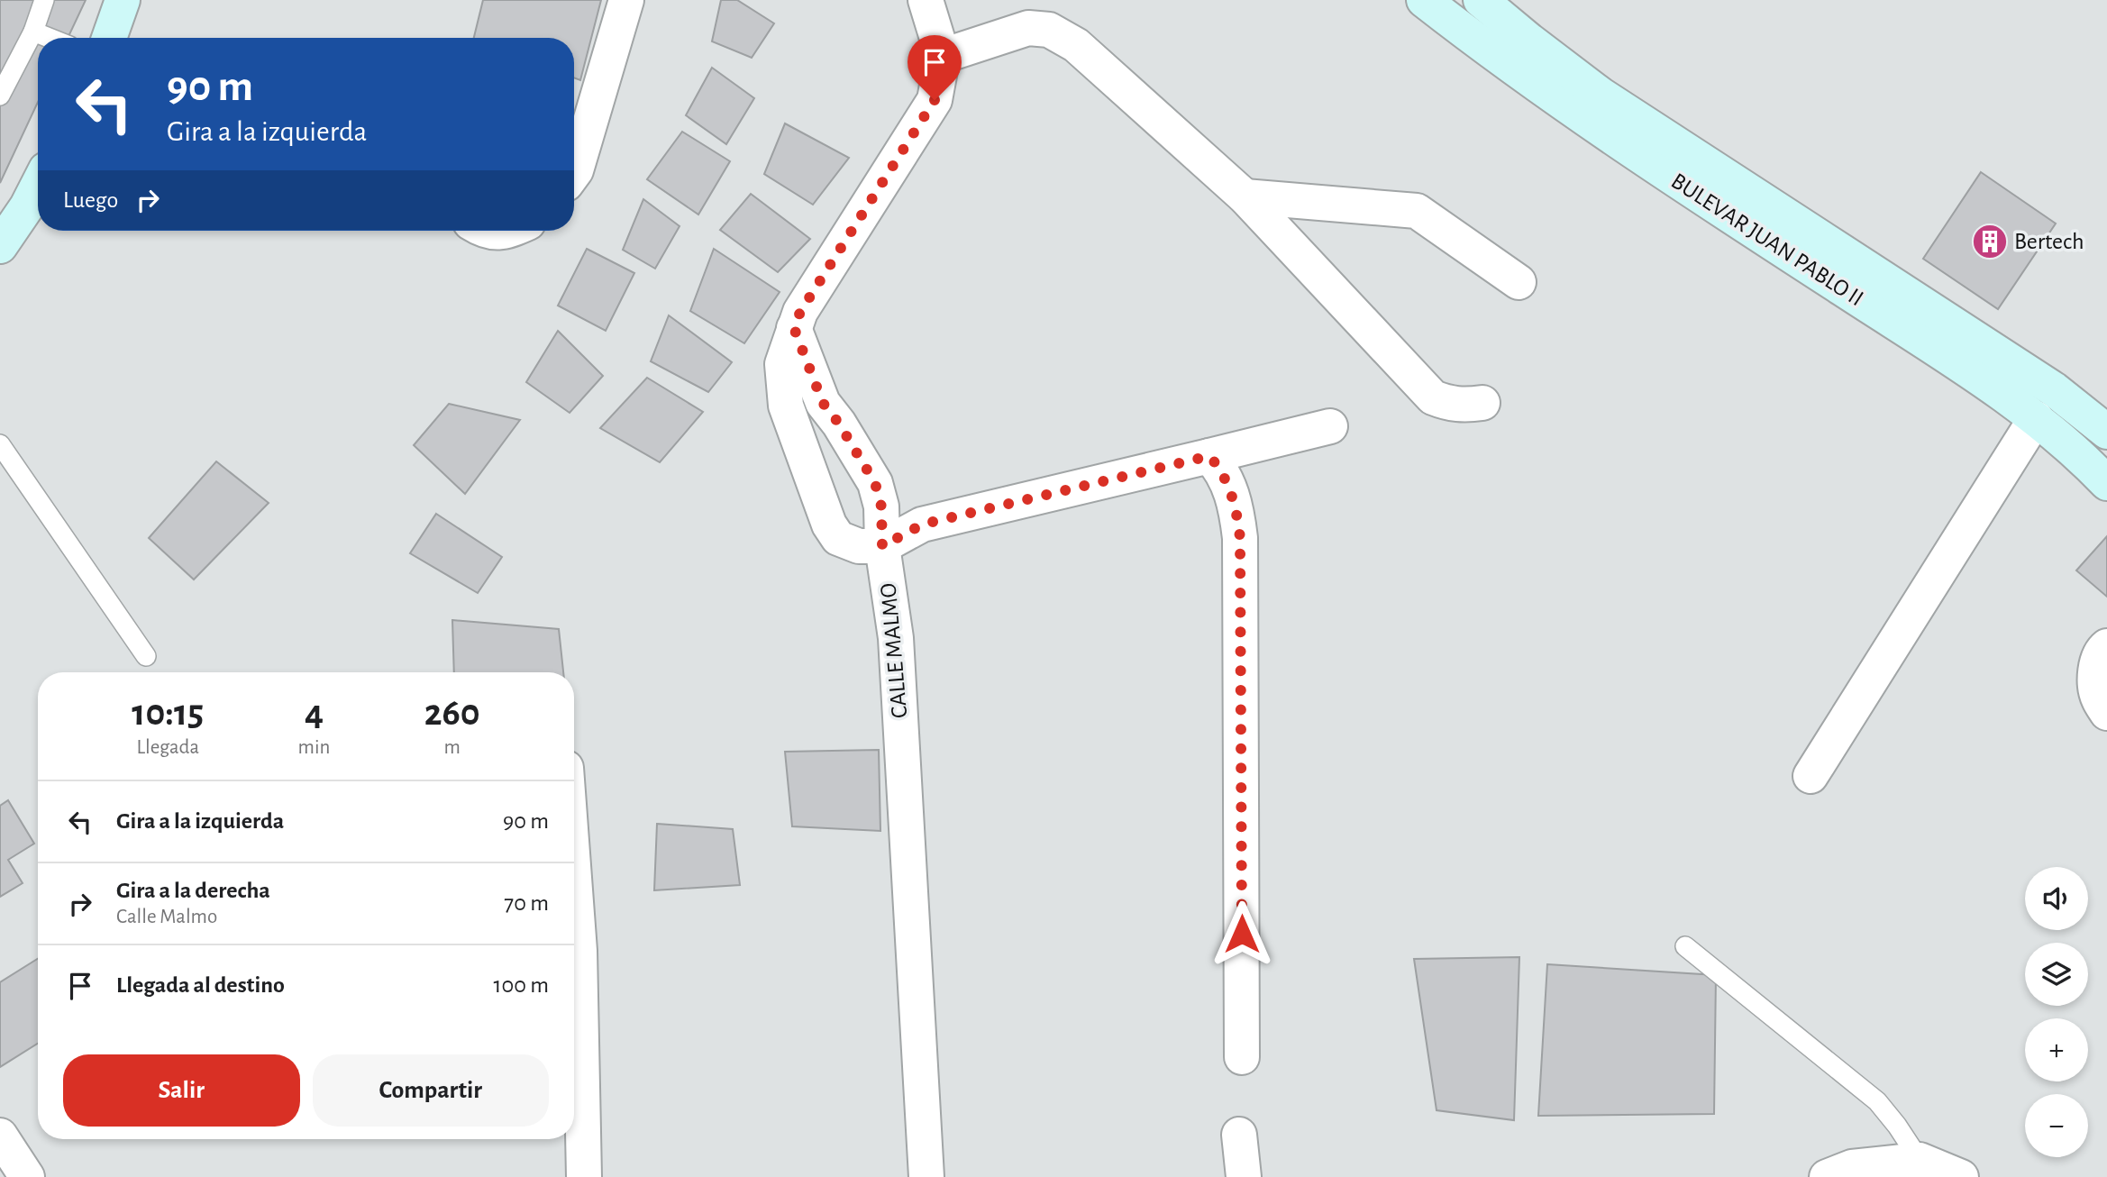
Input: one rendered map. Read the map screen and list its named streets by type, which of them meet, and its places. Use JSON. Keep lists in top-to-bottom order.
{
  "streets": {
    "main road": ["BULEVAR JUAN PABLO II"],
    "street": ["CALLE MALMO"]
  },
  "places": {
    "building": ["Bertech"]
  },
  "page": {
    "turn": ["90 m", "Gira a la izquierda"],
    "then": "Luego",
    "eta": [
      "10:15",
      "Llegada",
      "4",
      "min",
      "260",
      "m"
    ],
    "list": [
      {
        "name": "Gira a la izquierda",
        "value": "90 m"
      },
      {
        "name": "Gira a la derecha",
        "note": "Calle Malmo",
        "value": "70 m"
      },
      {
        "name": "Llegada al destino",
        "value": "100 m"
      }
    ],
    "map_buttons": ["+", "−"],
    "buttons": ["Salir", "Compartir"]
  }
}
